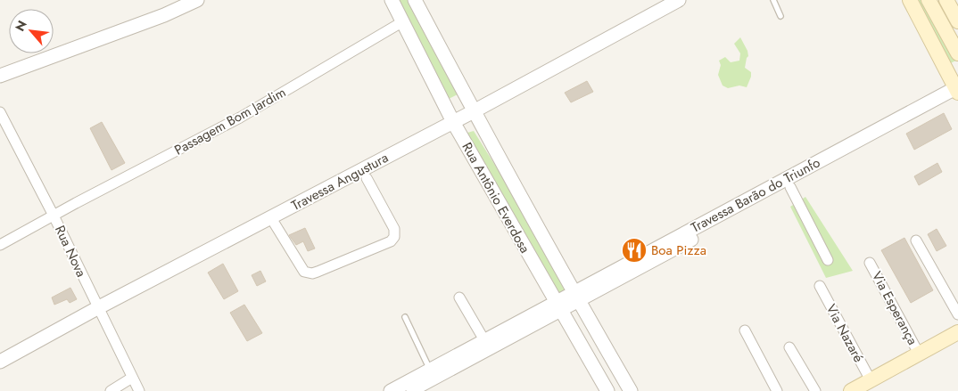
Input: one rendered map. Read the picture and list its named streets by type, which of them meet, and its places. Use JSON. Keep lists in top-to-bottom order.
{
  "streets": {
    "street": [
      "Passagem Bom Jardim",
      "Travessa Angustura",
      "Travessa Barão do Triunfo",
      "Rua Antônio Everdosa",
      "Rua Nova",
      "Via Esperança",
      "Via Nazaré"
    ]
  },
  "crossings": [
    ["Passagem Bom Jardim", "Rua Antônio Everdosa"],
    ["Passagem Bom Jardim", "Rua Nova"],
    ["Travessa Angustura", "Rua Antônio Everdosa"],
    ["Travessa Angustura", "Rua Nova"],
    ["Travessa Barão do Triunfo", "Rua Antônio Everdosa"]
  ],
  "places": {
    "restaurant": ["Boa Pizza"]
  },
  "north": "top left"
}
